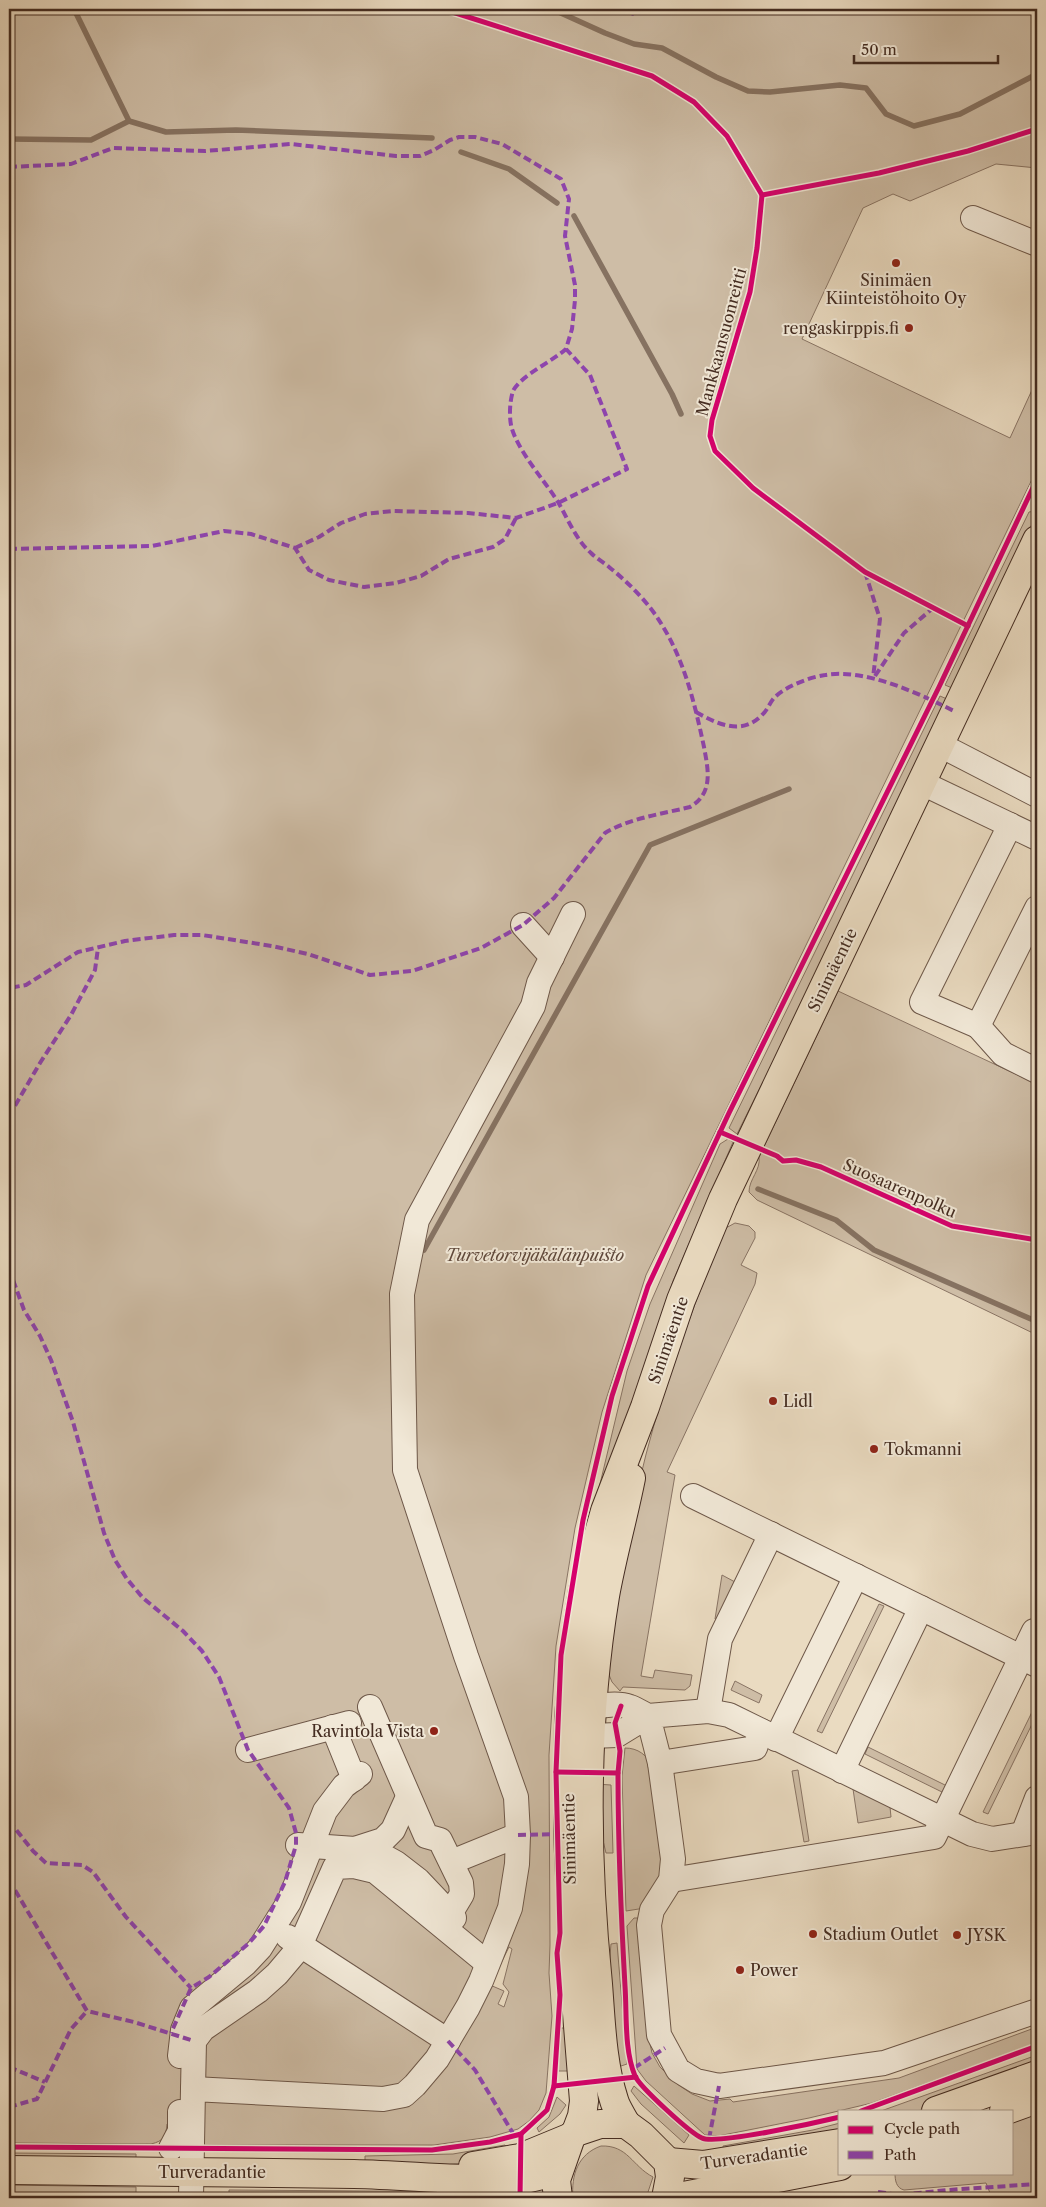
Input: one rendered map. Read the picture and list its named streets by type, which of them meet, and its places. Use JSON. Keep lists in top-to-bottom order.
{
  "streets": {
    "main road": ["Sinimäentie", "Turveradantie"],
    "cycle path": ["Mankkaansuonreitti", "Suosaarenpolku"]
  },
  "crossings": [
    ["Sinimäentie", "Turveradantie"]
  ],
  "parks": ["Turvetorvijäkälänpuisto"],
  "places": [
    "Sinimäen Kiinteistöhoito Oy",
    "rengaskirppis.fi",
    "Lidl",
    "Tokmanni",
    "Ravintola Vista",
    "Stadium Outlet",
    "JYSK",
    "Power"
  ],
  "legend": ["Cycle path", "Path"],
  "scale_bar": "50 m"
}
